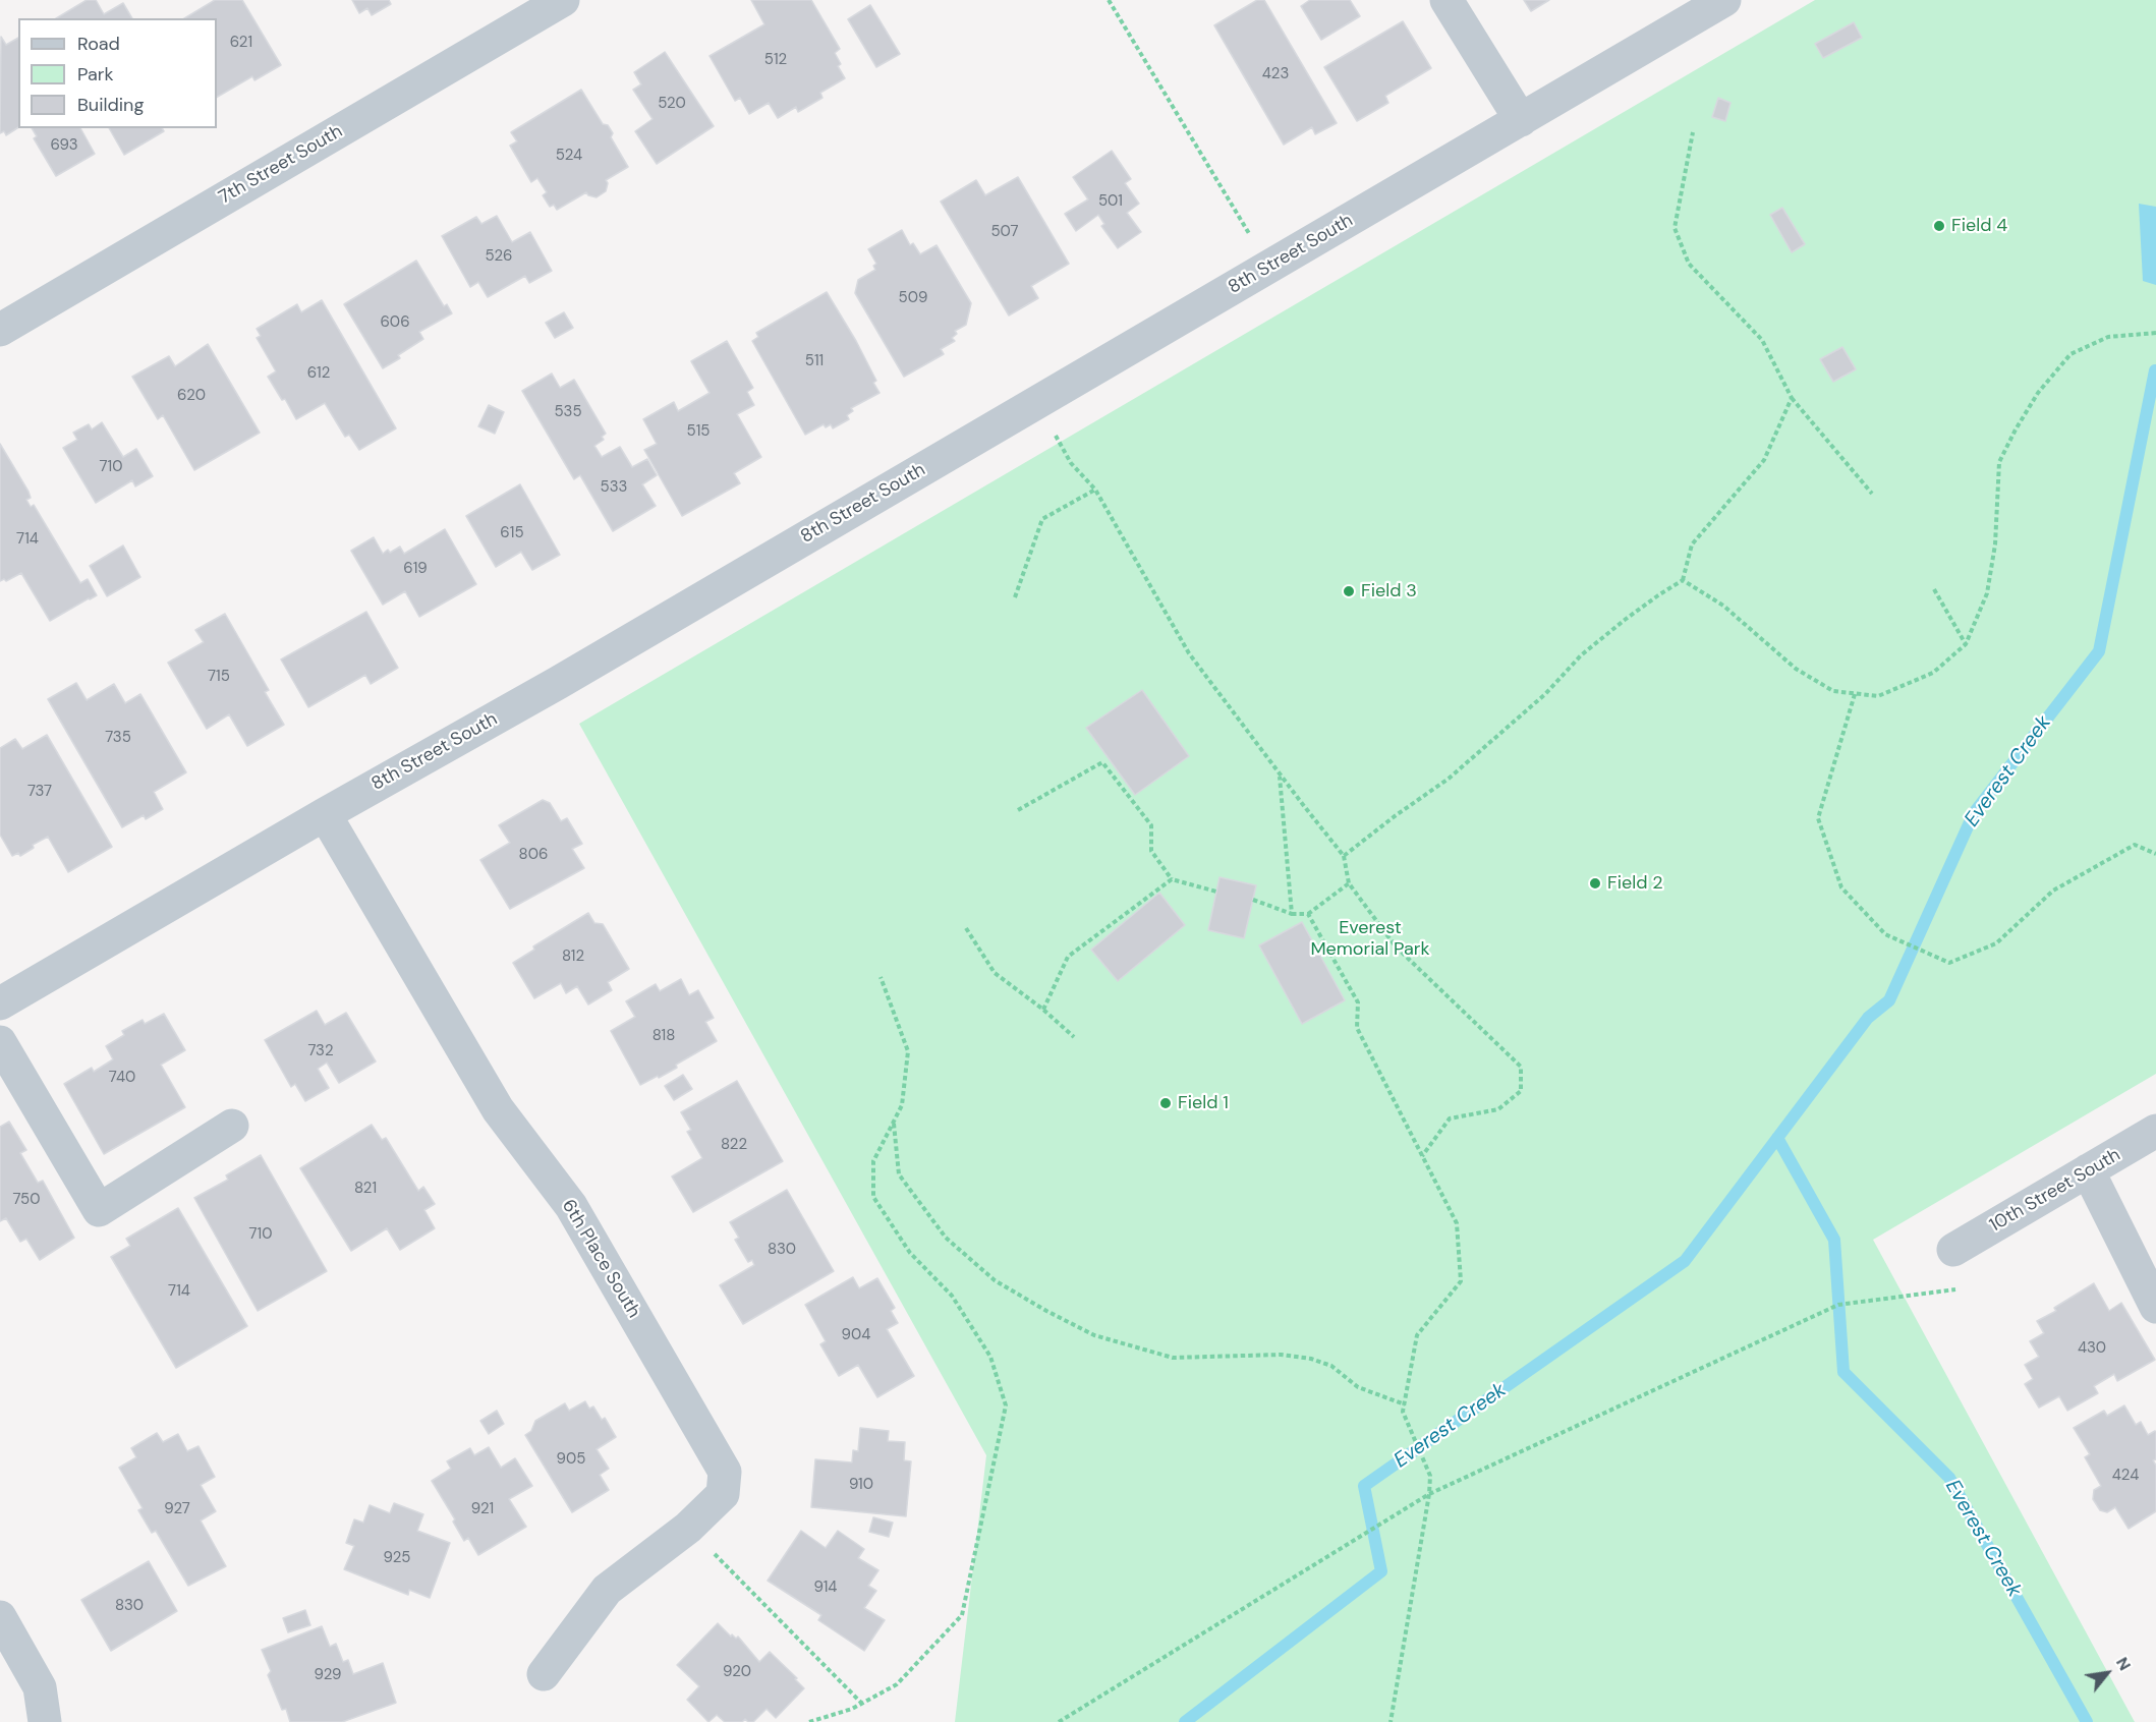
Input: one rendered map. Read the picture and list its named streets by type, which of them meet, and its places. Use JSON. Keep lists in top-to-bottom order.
{
  "streets": {
    "street": [
      "7th Street South",
      "8th Street South",
      "10th Street South",
      "6th Place South"
    ]
  },
  "crossings": [
    ["8th Street South", "6th Place South"]
  ],
  "water": ["Everest Creek"],
  "parks": ["Everest Memorial Park"],
  "places": [
    "Field 4",
    "Field 3",
    "Field 2",
    "Field 1"
  ],
  "house_numbers": [
    "621",
    "512",
    "423",
    "520",
    "693",
    "524",
    "501",
    "507",
    "526",
    "509",
    "606",
    "511",
    "612",
    "620",
    "535",
    "515",
    "710",
    "533",
    "615",
    "714",
    "619",
    "715",
    "735",
    "737",
    "806",
    "812",
    "818",
    "732",
    "740",
    "822",
    "821",
    "750",
    "710",
    "830",
    "714",
    "904",
    "430",
    "905",
    "424",
    "910",
    "927",
    "921",
    "925",
    "914",
    "830",
    "920",
    "929"
  ],
  "legend": ["Road", "Park", "Building"],
  "north": "top right"
}
